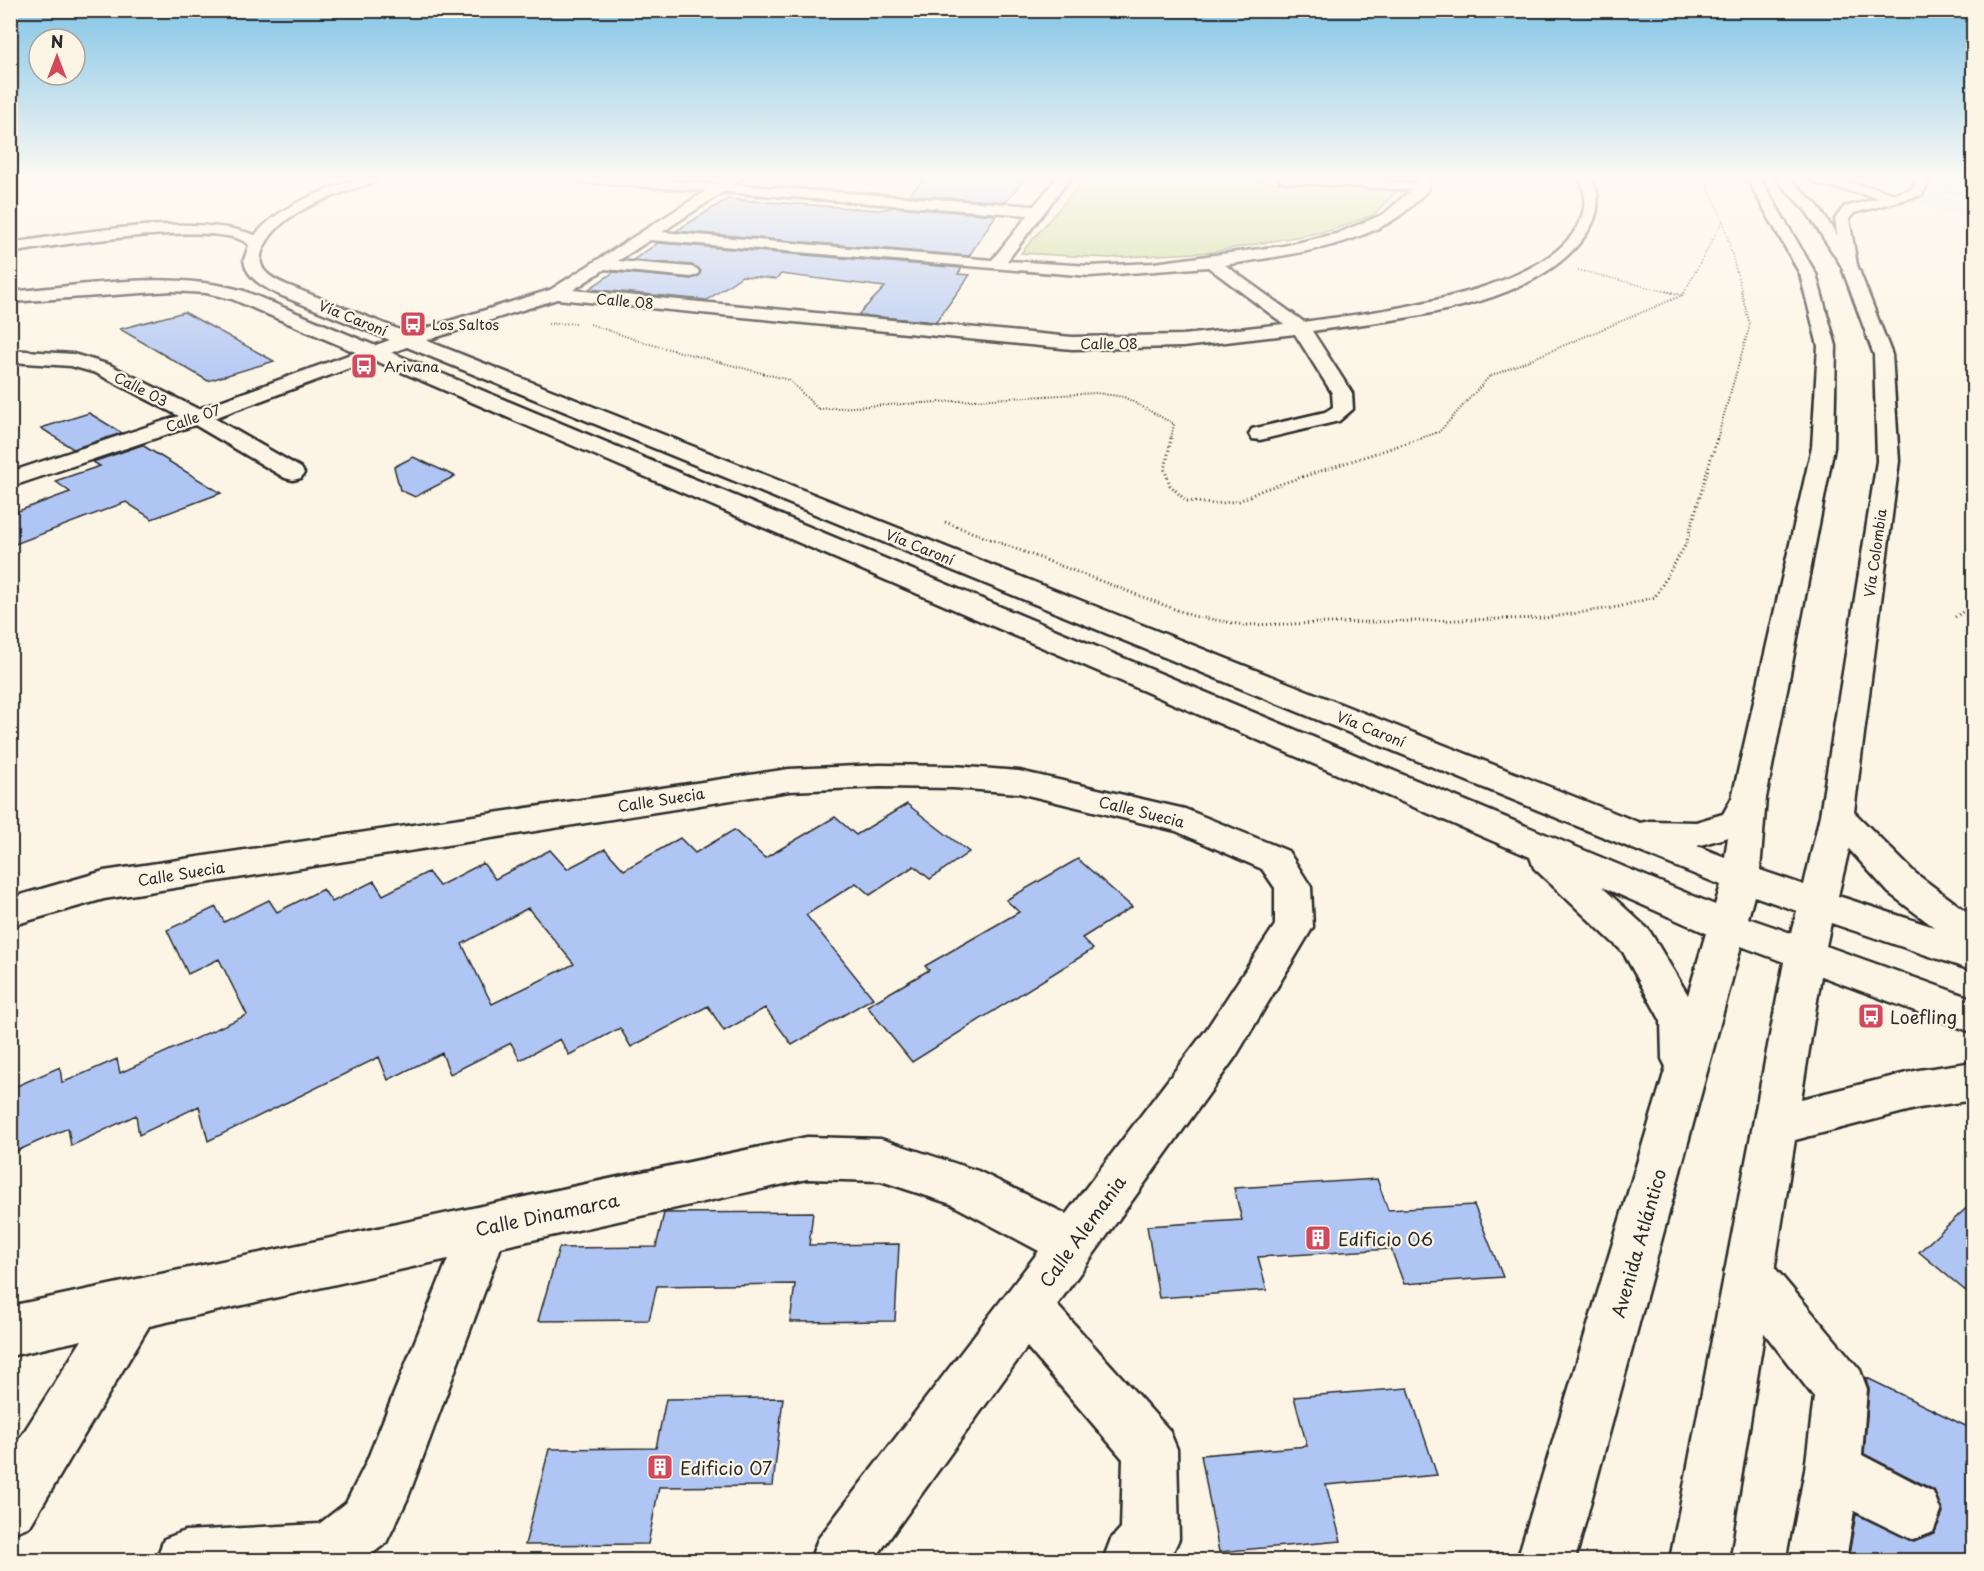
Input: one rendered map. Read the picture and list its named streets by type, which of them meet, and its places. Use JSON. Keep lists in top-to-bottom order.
{
  "streets": {
    "main road": [
      "Calle 08",
      "Vía Caroní",
      "Calle 03",
      "Calle 07",
      "Vía Colombia",
      "Calle Suecia",
      "Calle Dinamarca",
      "Calle Alemania",
      "Avenida Atlántico"
    ]
  },
  "crossings": [
    ["Calle 08", "Calle 07"],
    ["Vía Caroní", "Calle 07"],
    ["Vía Caroní", "Vía Colombia"],
    ["Vía Caroní", "Avenida Atlántico"],
    ["Calle 03", "Calle 07"],
    ["Calle Suecia", "Calle Alemania"],
    ["Calle Dinamarca", "Calle Alemania"]
  ],
  "places": {
    "bus stop": ["Los Saltos", "Arivana", "Loefling"],
    "building": ["Edificio 06", "Edificio 07"]
  },
  "north": "top"
}
